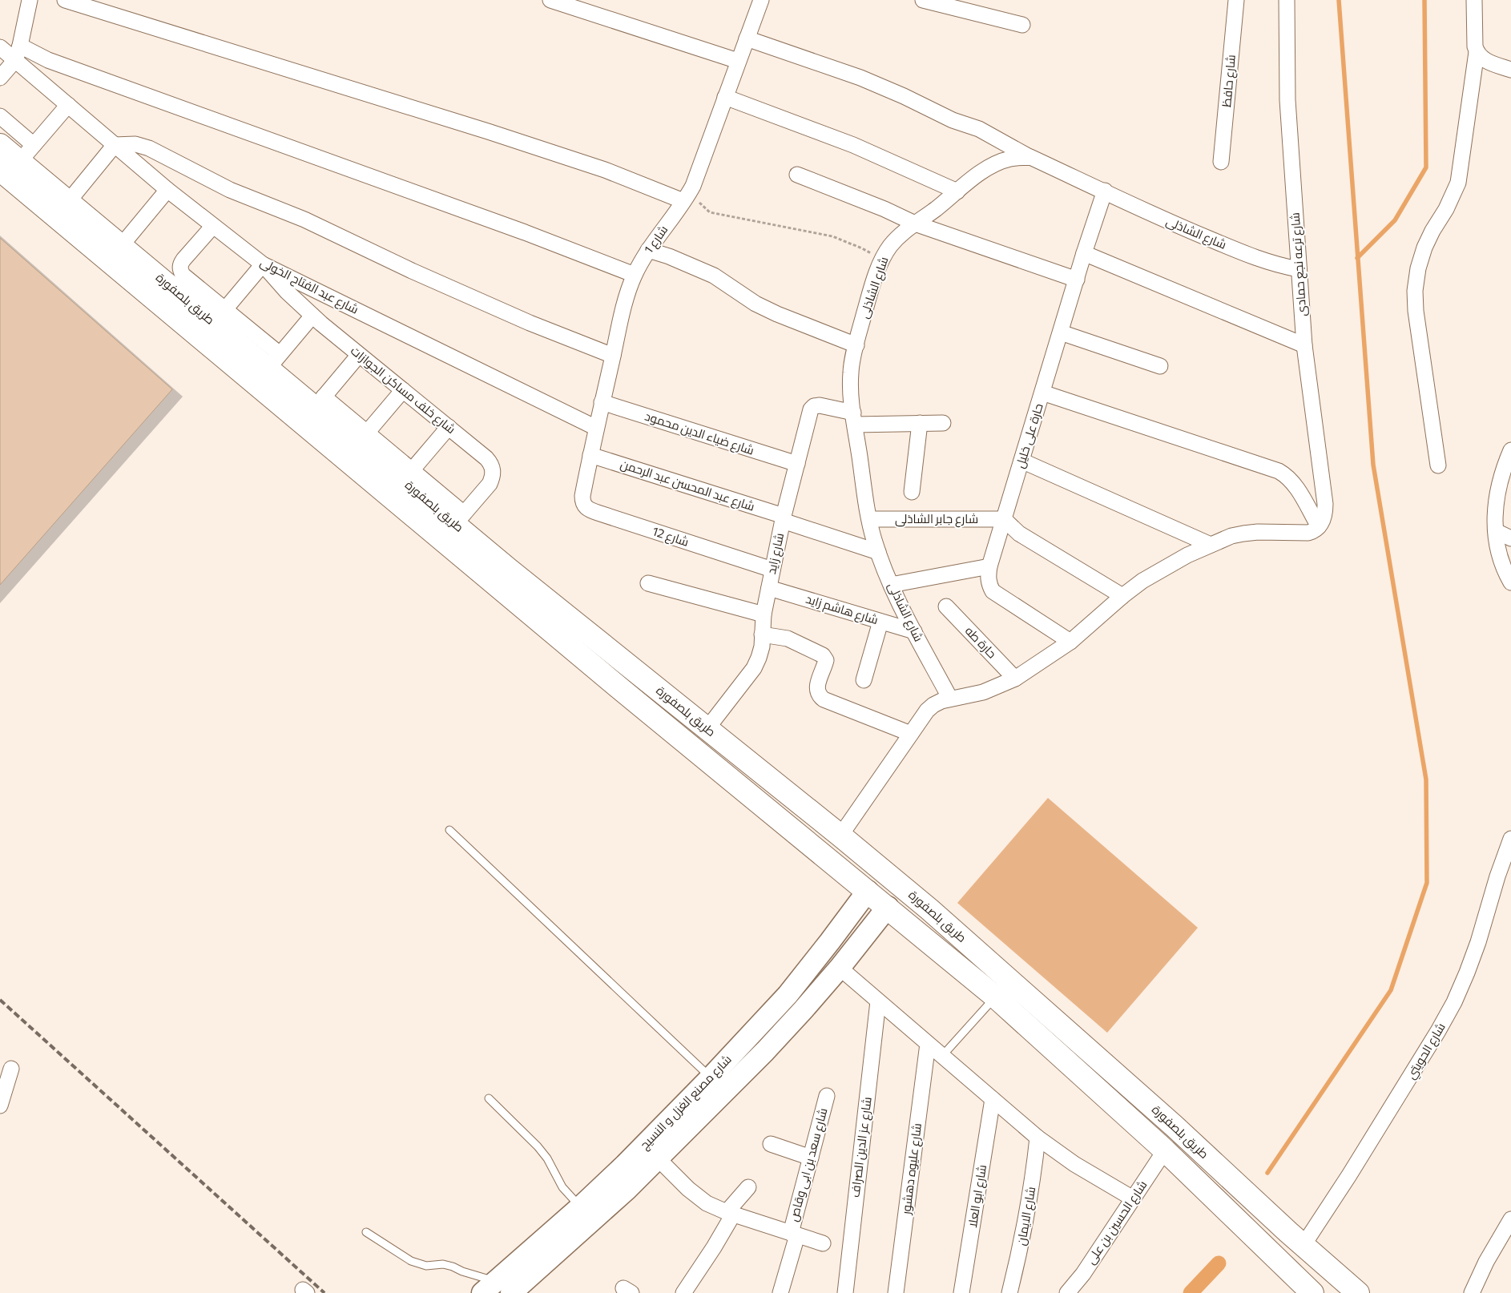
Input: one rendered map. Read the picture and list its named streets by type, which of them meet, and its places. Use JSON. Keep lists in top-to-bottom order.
{
  "streets": {
    "main road": ["طريق بلصفورة", "شارع مصنع الغزل و النسيج"],
    "street": [
      "شارع حافظ",
      "شارع الشاذلى",
      "شارع 1",
      "شارع ترعه نجع حمادى",
      "شارع عبد الفتاح الخولى",
      "شارع خلف مساكن الجوازات",
      "شارع ضياء الدين محمود",
      "حارة على خليل",
      "شارع عبد المحسن عبد الرحمن",
      "شارع جابر الشاذلى",
      "شارع 12",
      "شارع زايد",
      "شارع هاشم زايد",
      "حارة طه",
      "شارع الحويتي",
      "شارع عز الدين الصراف",
      "شارع سعد بن ابى وقاص",
      "شارع عليوه دهشور",
      "شارع ابو العلا",
      "شارع الايمان",
      "شارع الحسين بن على"
    ]
  },
  "crossings": [
    ["شارع الشاذلى", "شارع ترعه نجع حمادى"],
    ["شارع الشاذلى", "حارة على خليل"],
    ["شارع الشاذلى", "شارع عبد المحسن عبد الرحمن"],
    ["شارع الشاذلى", "شارع جابر الشاذلى"],
    ["شارع الشاذلى", "شارع زايد"],
    ["شارع الشاذلى", "شارع هاشم زايد"],
    ["شارع 1", "شارع عبد الفتاح الخولى"],
    ["شارع 1", "شارع ضياء الدين محمود"],
    ["شارع 1", "شارع عبد المحسن عبد الرحمن"],
    ["شارع 1", "شارع 12"],
    ["شارع عبد الفتاح الخولى", "شارع خلف مساكن الجوازات"],
    ["طريق بلصفورة", "شارع خلف مساكن الجوازات"],
    ["طريق بلصفورة", "شارع زايد"],
    ["طريق بلصفورة", "شارع الحويتي"],
    ["طريق بلصفورة", "شارع مصنع الغزل و النسيج"],
    ["طريق بلصفورة", "شارع الحسين بن على"],
    ["شارع ضياء الدين محمود", "شارع زايد"],
    ["حارة على خليل", "شارع جابر الشاذلى"],
    ["شارع عبد المحسن عبد الرحمن", "شارع زايد"],
    ["شارع 12", "شارع زايد"],
    ["شارع زايد", "شارع هاشم زايد"]
  ]
}
